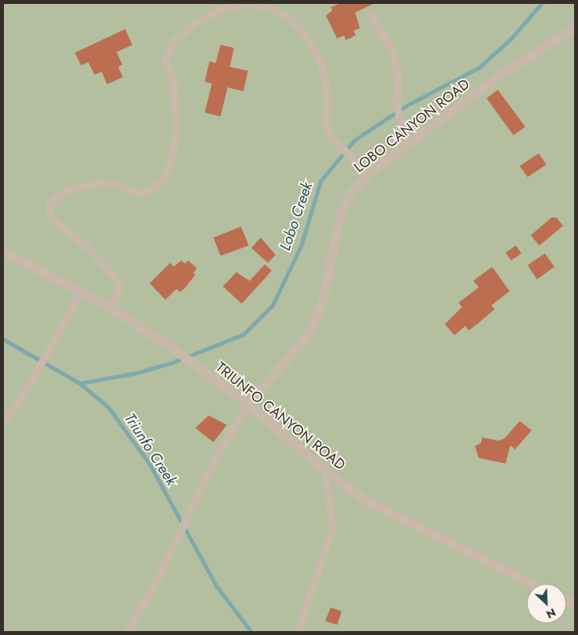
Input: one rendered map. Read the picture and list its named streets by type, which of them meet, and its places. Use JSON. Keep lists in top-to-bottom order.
{
  "streets": {
    "street": ["LOBO CANYON ROAD", "TRIUNFO CANYON ROAD"]
  },
  "crossings": [
    ["LOBO CANYON ROAD", "TRIUNFO CANYON ROAD"]
  ],
  "water": ["Lobo Creek", "Triunfo Creek"],
  "north": "bottom right"
}
